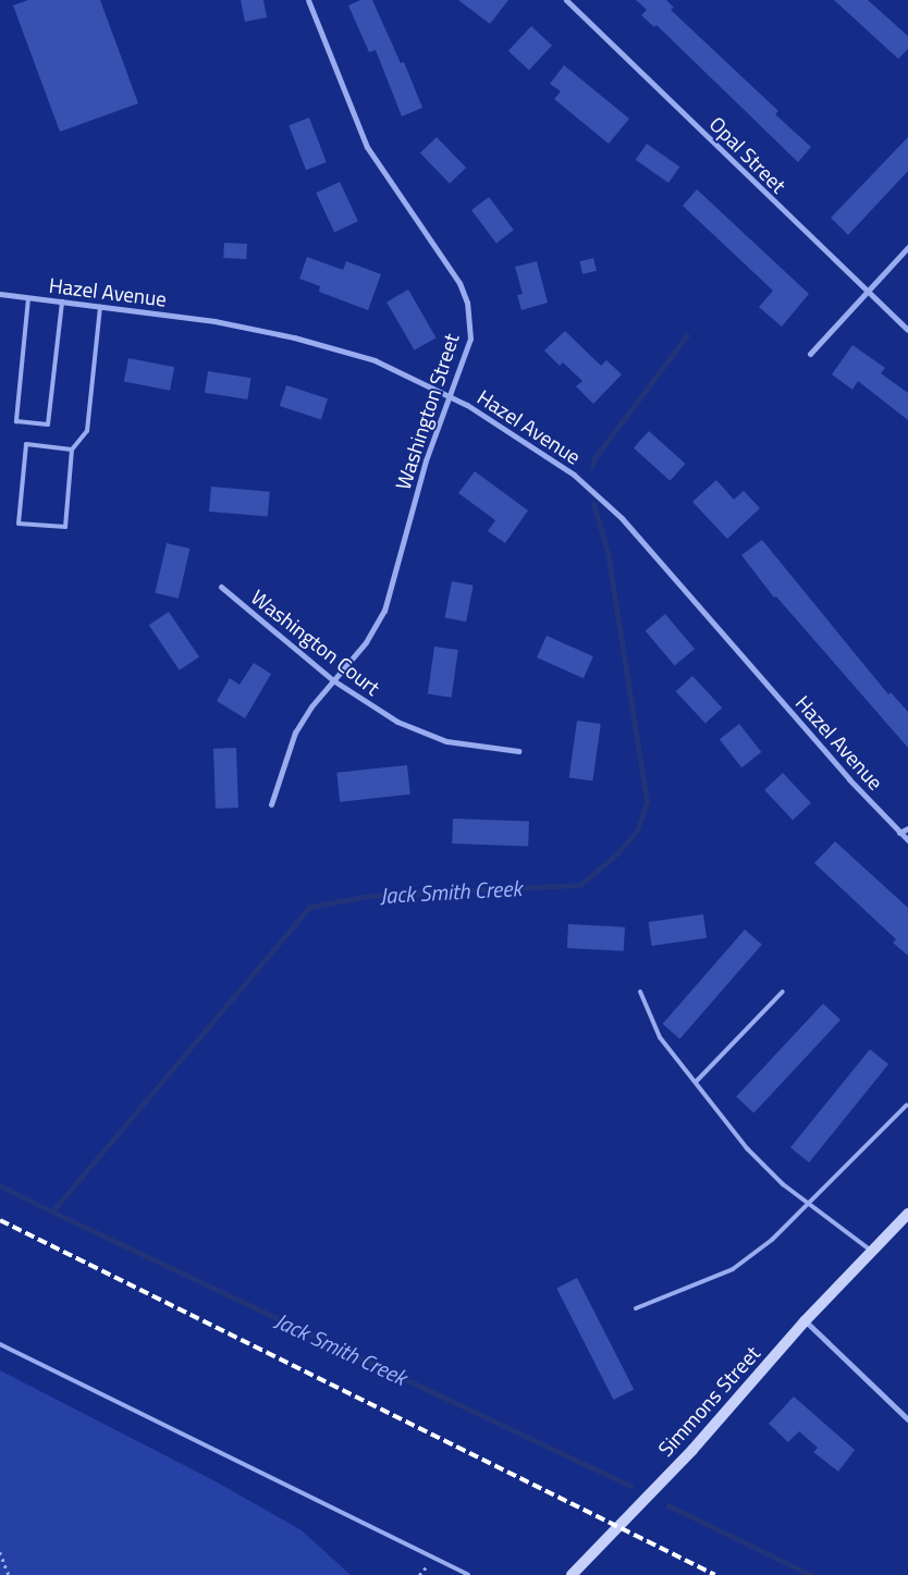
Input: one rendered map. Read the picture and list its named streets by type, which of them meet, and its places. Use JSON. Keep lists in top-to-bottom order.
{
  "streets": {
    "street": [
      "Opal Street",
      "Hazel Avenue",
      "Washington Street",
      "Washington Court",
      "Simmons Street"
    ]
  },
  "crossings": [
    ["Hazel Avenue", "Washington Street"],
    ["Washington Street", "Washington Court"]
  ],
  "water": ["Jack Smith Creek"]
}
